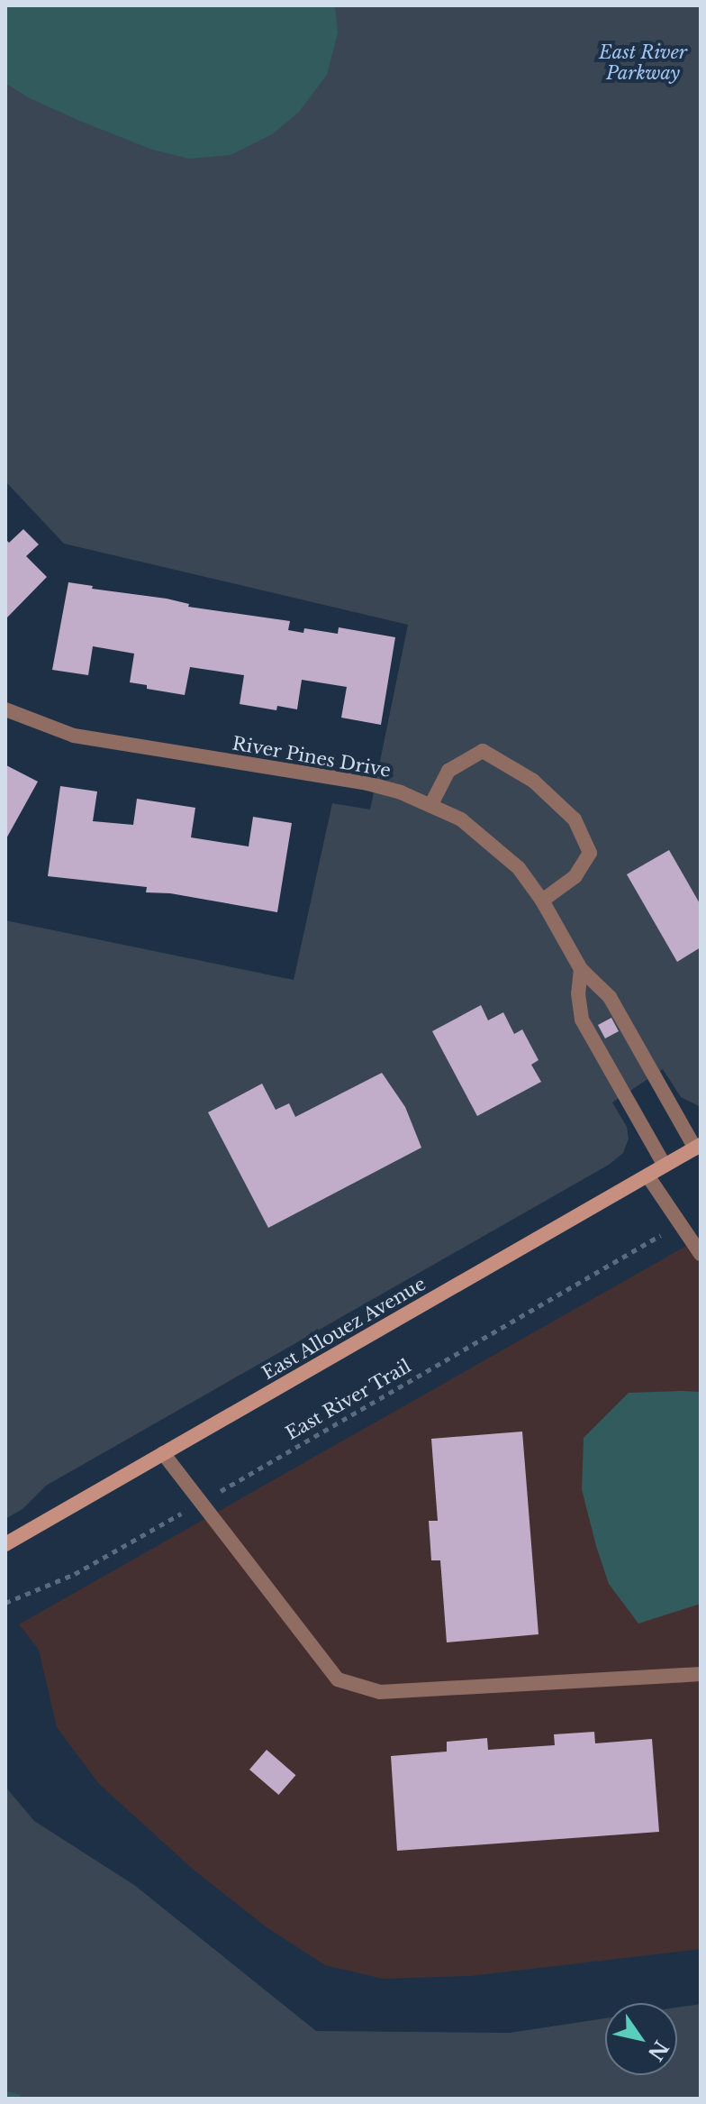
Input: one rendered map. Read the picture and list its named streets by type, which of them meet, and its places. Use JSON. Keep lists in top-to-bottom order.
{
  "streets": {
    "street": ["River Pines Drive", "East Allouez Avenue"],
    "path": ["East River Trail"]
  },
  "crossings": [
    ["River Pines Drive", "East Allouez Avenue"]
  ],
  "parks": ["East River Parkway"],
  "north": "bottom right"
}
